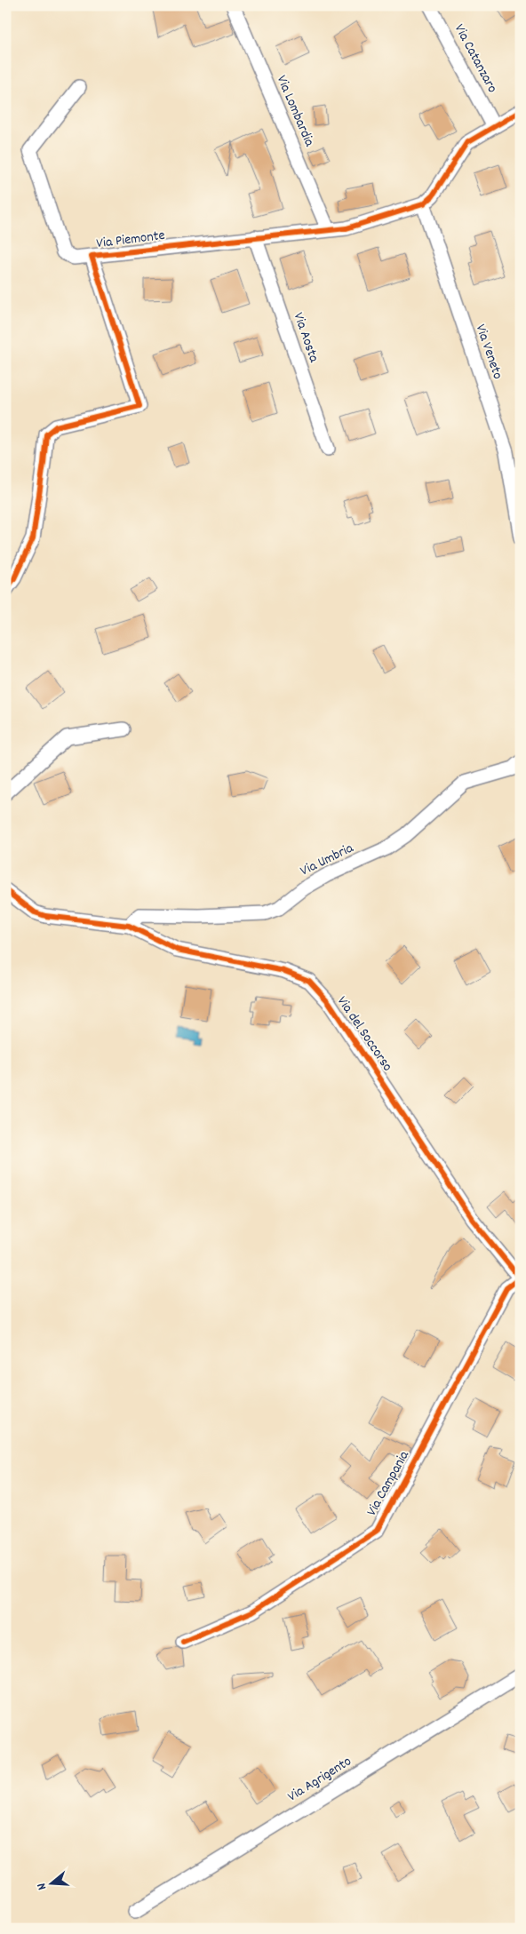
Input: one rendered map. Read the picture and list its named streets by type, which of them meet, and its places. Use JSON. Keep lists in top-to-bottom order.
{
  "streets": {
    "street": [
      "Via Catanzaro",
      "Via Lombardia",
      "Via Piemonte",
      "Via Aosta",
      "Via Veneto",
      "Via Umbria",
      "Via del Soccorso",
      "Via Campania",
      "Via Agrigento"
    ]
  },
  "crossings": [
    ["Via Catanzaro", "Via Piemonte"],
    ["Via Lombardia", "Via Piemonte"],
    ["Via Piemonte", "Via Aosta"],
    ["Via Piemonte", "Via Veneto"],
    ["Via Umbria", "Via del Soccorso"],
    ["Via del Soccorso", "Via Campania"]
  ],
  "north": "left"
}
